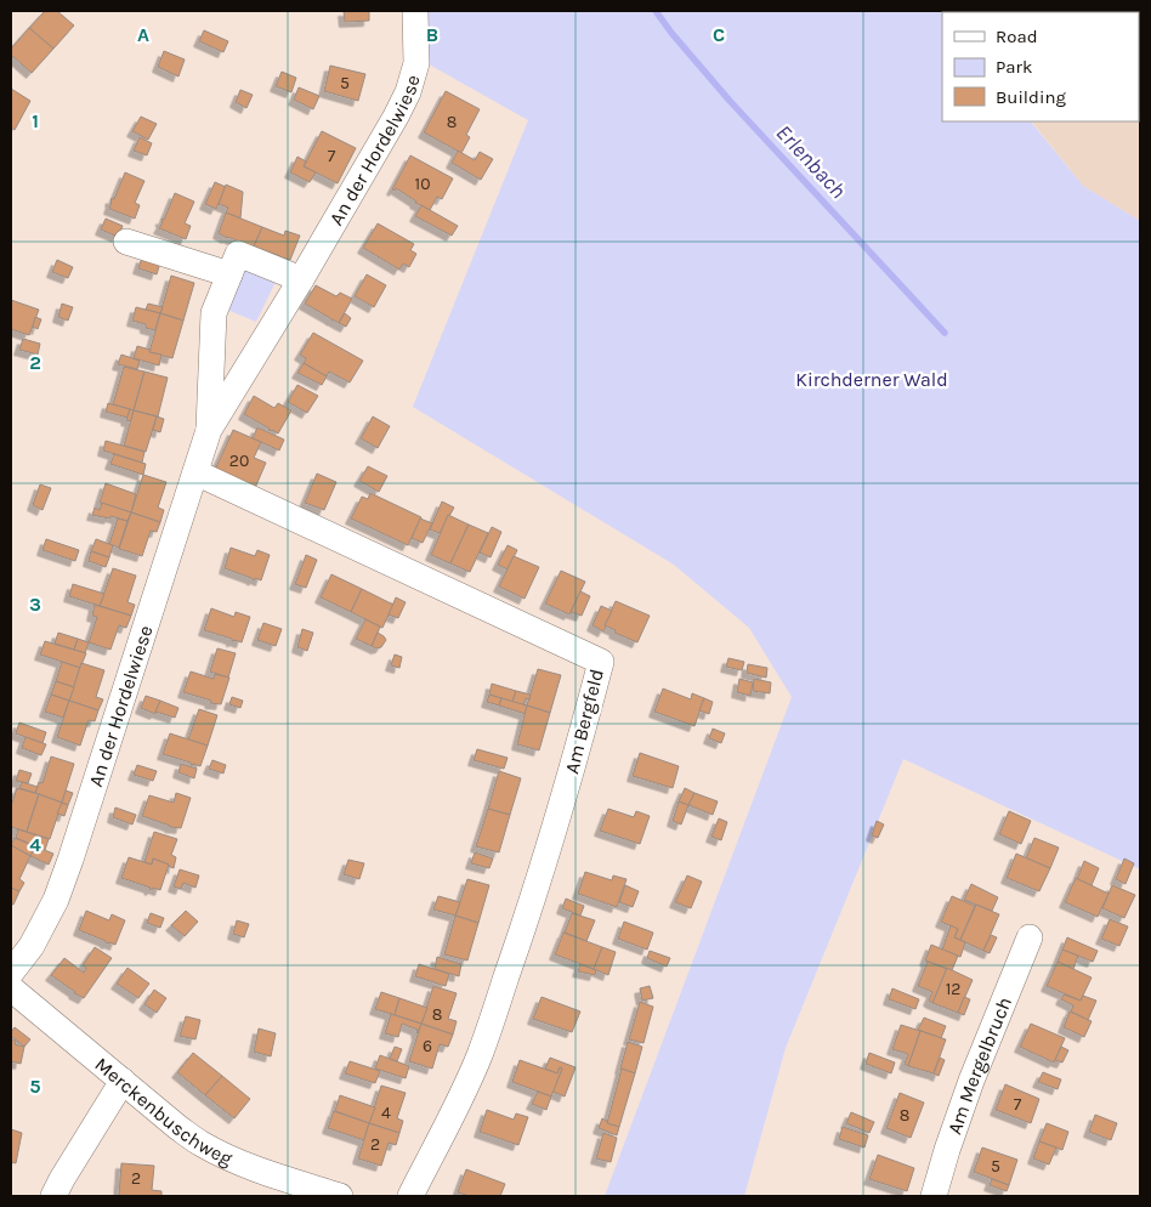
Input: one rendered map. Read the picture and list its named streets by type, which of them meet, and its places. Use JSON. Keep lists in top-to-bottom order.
{
  "streets": {
    "street": [
      "An der Hordelwiese",
      "Am Bergfeld",
      "Am Mergelbruch",
      "Merckenbuschweg"
    ]
  },
  "crossings": [
    ["An der Hordelwiese", "Am Bergfeld"]
  ],
  "water": ["Erlenbach"],
  "parks": ["Kirchderner Wald"],
  "house_numbers": [
    "5",
    "8",
    "7",
    "10",
    "20",
    "12",
    "8",
    "6",
    "7",
    "4",
    "8",
    "2",
    "5",
    "2"
  ],
  "legend": ["Road", "Park", "Building"],
  "grid": {
    "columns": ["A", "B", "C"],
    "rows": [
      "1",
      "2",
      "3",
      "4",
      "5"
    ]
  }
}
